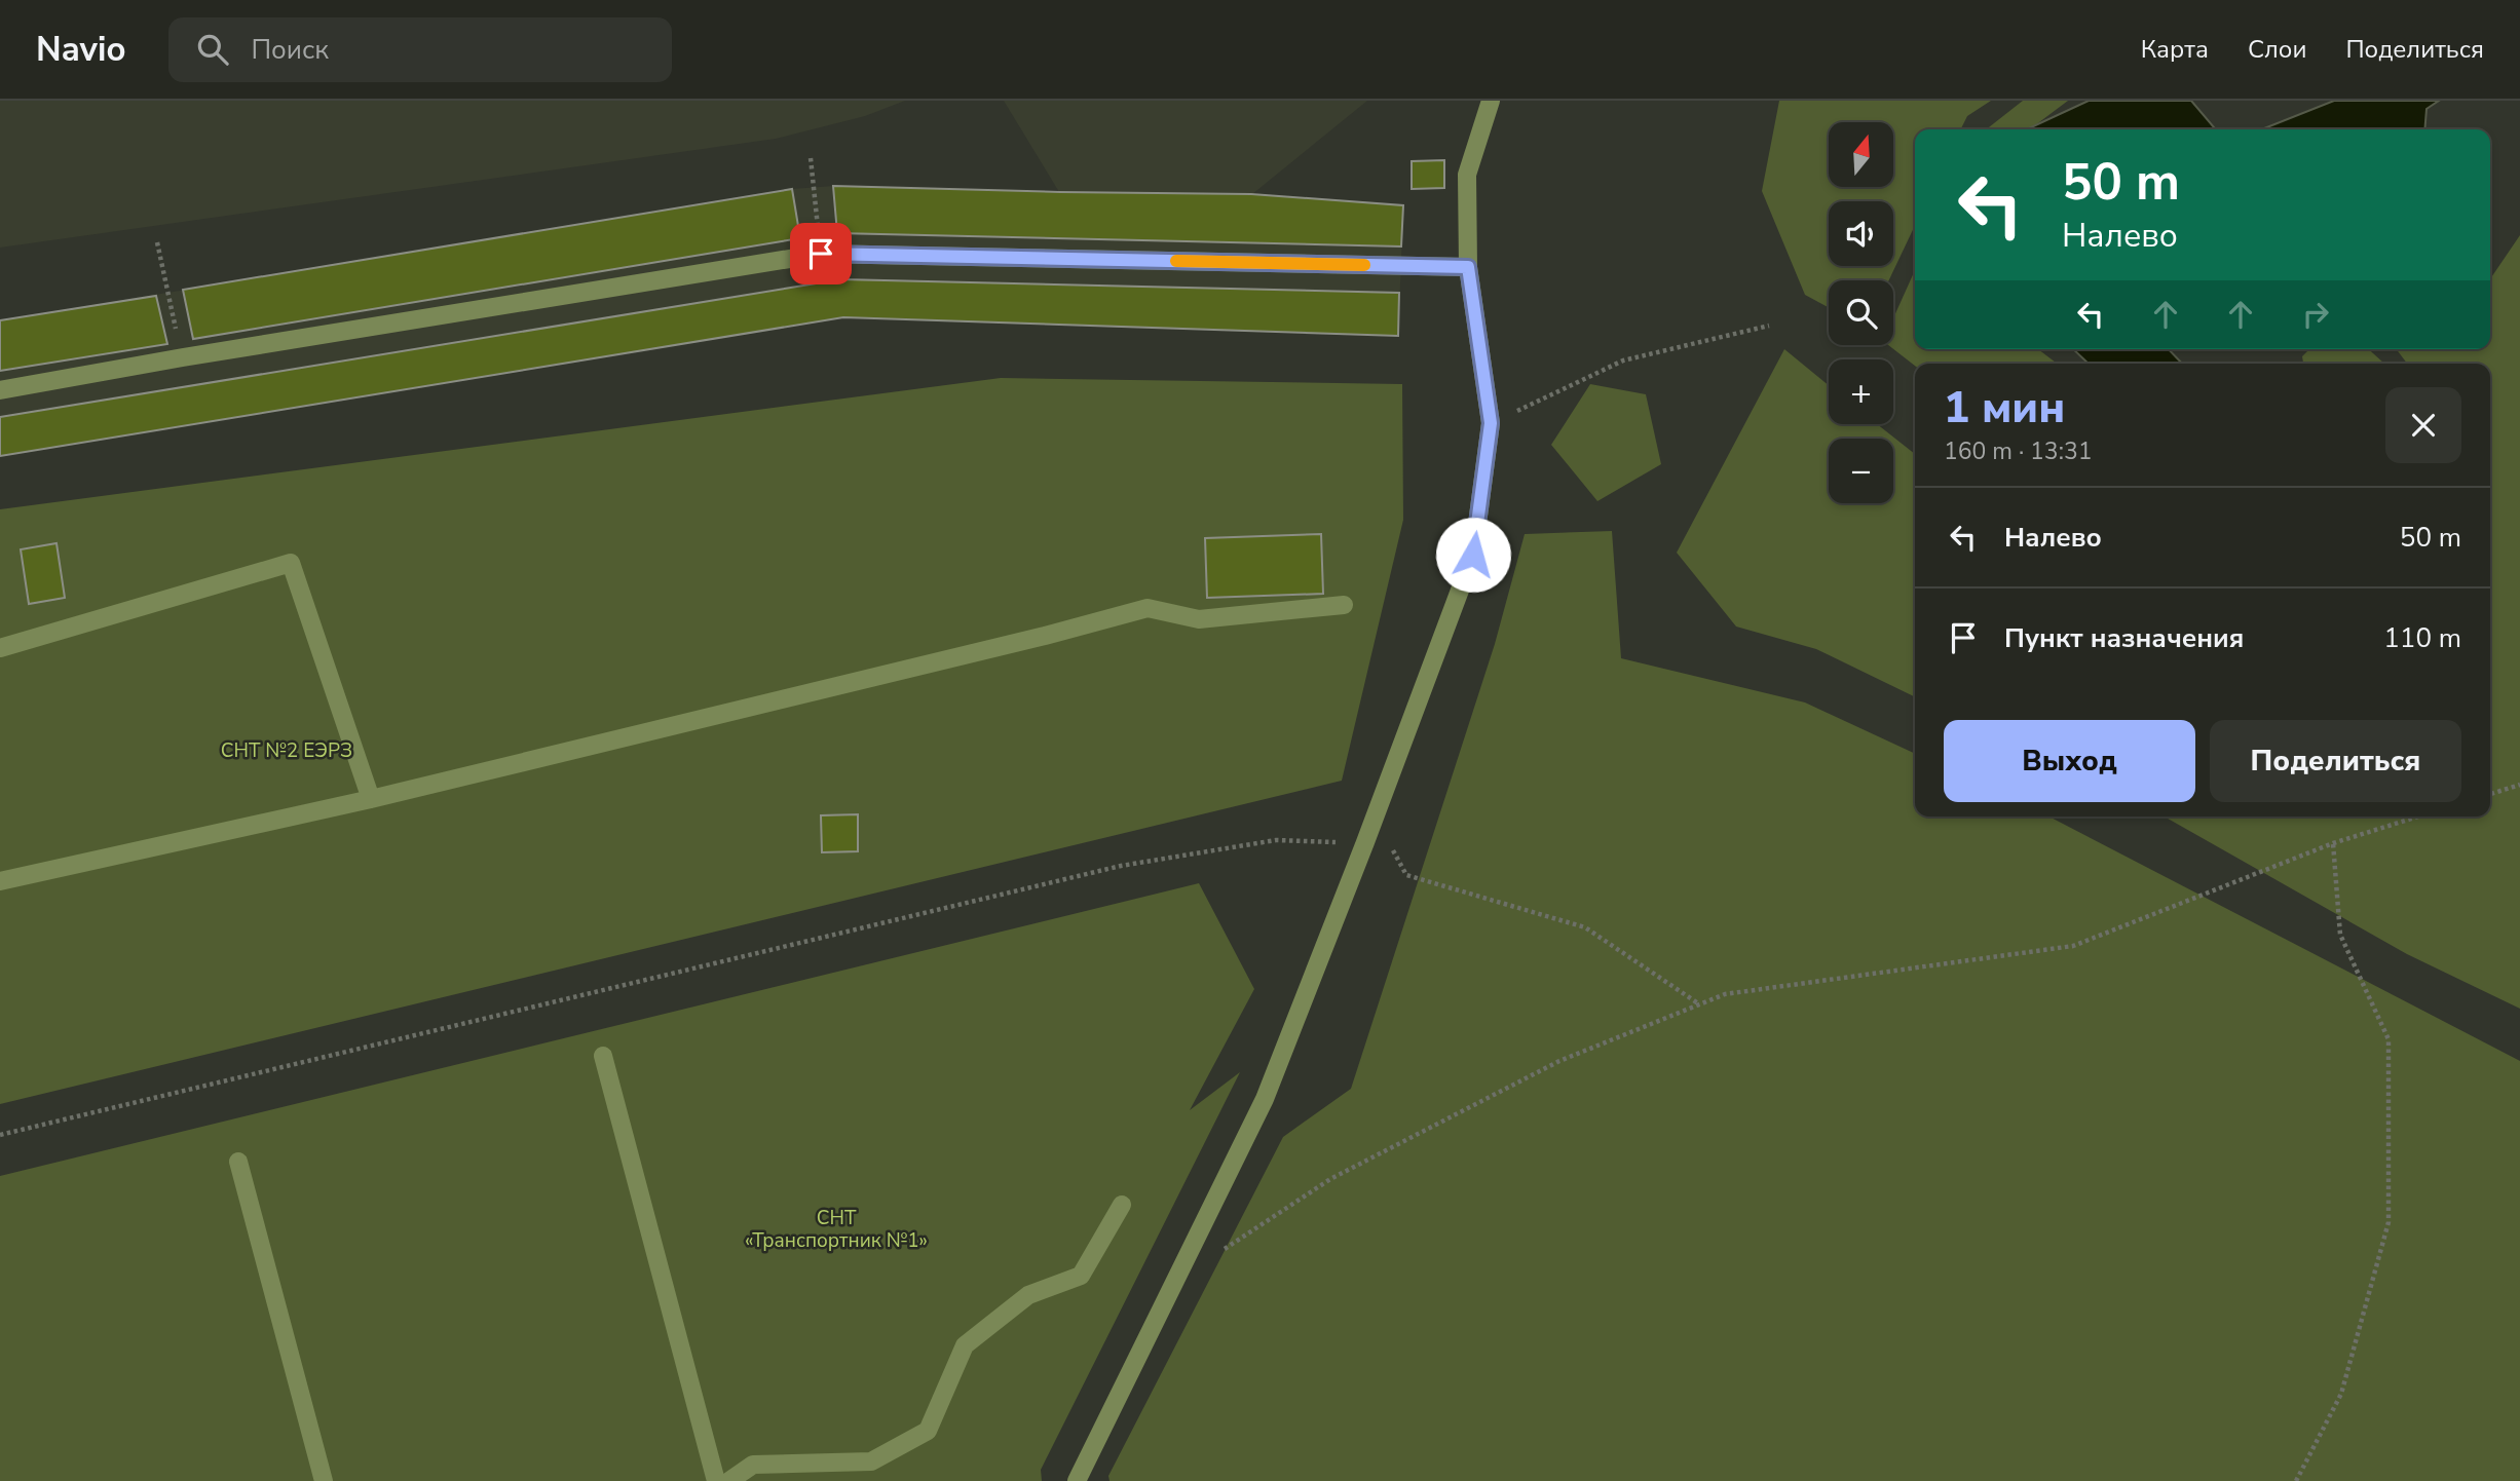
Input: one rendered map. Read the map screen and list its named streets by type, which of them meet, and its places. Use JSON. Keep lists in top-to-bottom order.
{
  "parks": ["СНТ №2 ЕЭРЗ", "СНТ «Транспортник №1»"],
  "north": "top",
  "page": {
    "header": "Navio",
    "search": "Поиск",
    "nav": ["Карта", "Слои", "Поделиться"],
    "map_buttons": ["+", "−"],
    "turn": ["50 m", "Налево"],
    "heading": ["1 мин", "160 m · 13:31"],
    "list": [
      {
        "name": "Налево",
        "value": "50 m"
      },
      {
        "name": "Пункт назначения",
        "value": "110 m"
      }
    ],
    "buttons": ["Выход", "Поделиться"]
  }
}
